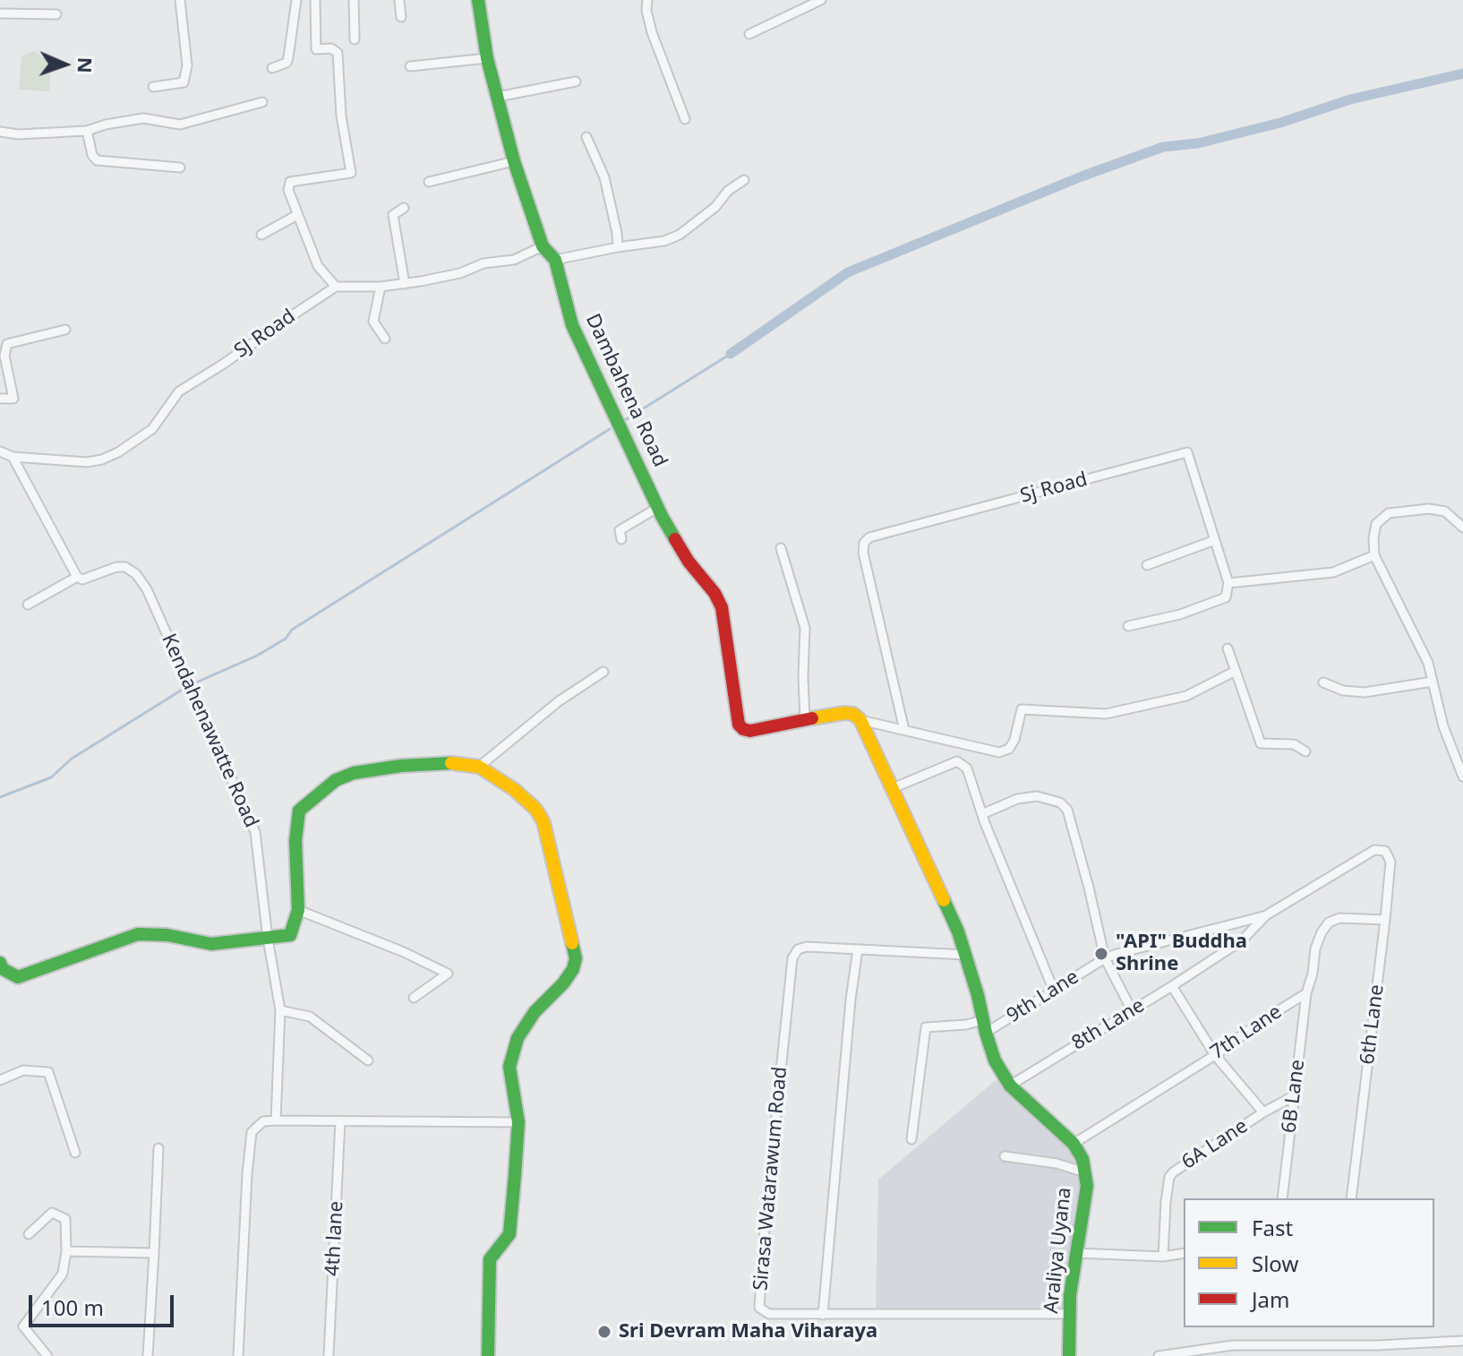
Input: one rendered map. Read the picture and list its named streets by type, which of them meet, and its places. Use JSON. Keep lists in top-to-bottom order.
{
  "streets": {
    "street": [
      "SJ Road",
      "Dambahena Road",
      "Sj Road",
      "Kendahenawatte Road",
      "9th Lane",
      "8th Lane",
      "6th Lane",
      "7th Lane",
      "6B Lane",
      "6A Lane",
      "Sirasa Watarawum Road",
      "4th lane",
      "Araliya Uyana"
    ]
  },
  "crossings": [
    ["9th Lane", "8th Lane"],
    ["9th Lane", "Araliya Uyana"],
    ["8th Lane", "6th Lane"],
    ["8th Lane", "Araliya Uyana"],
    ["7th Lane", "6B Lane"],
    ["7th Lane", "Araliya Uyana"],
    ["6B Lane", "6A Lane"],
    ["Sirasa Watarawum Road", "Araliya Uyana"]
  ],
  "places": ["\"API\" Buddha Shrine", "Sri Devram Maha Viharaya"],
  "legend": ["Fast", "Slow", "Jam"],
  "scale_bar": "100 m",
  "north": "right"
}
